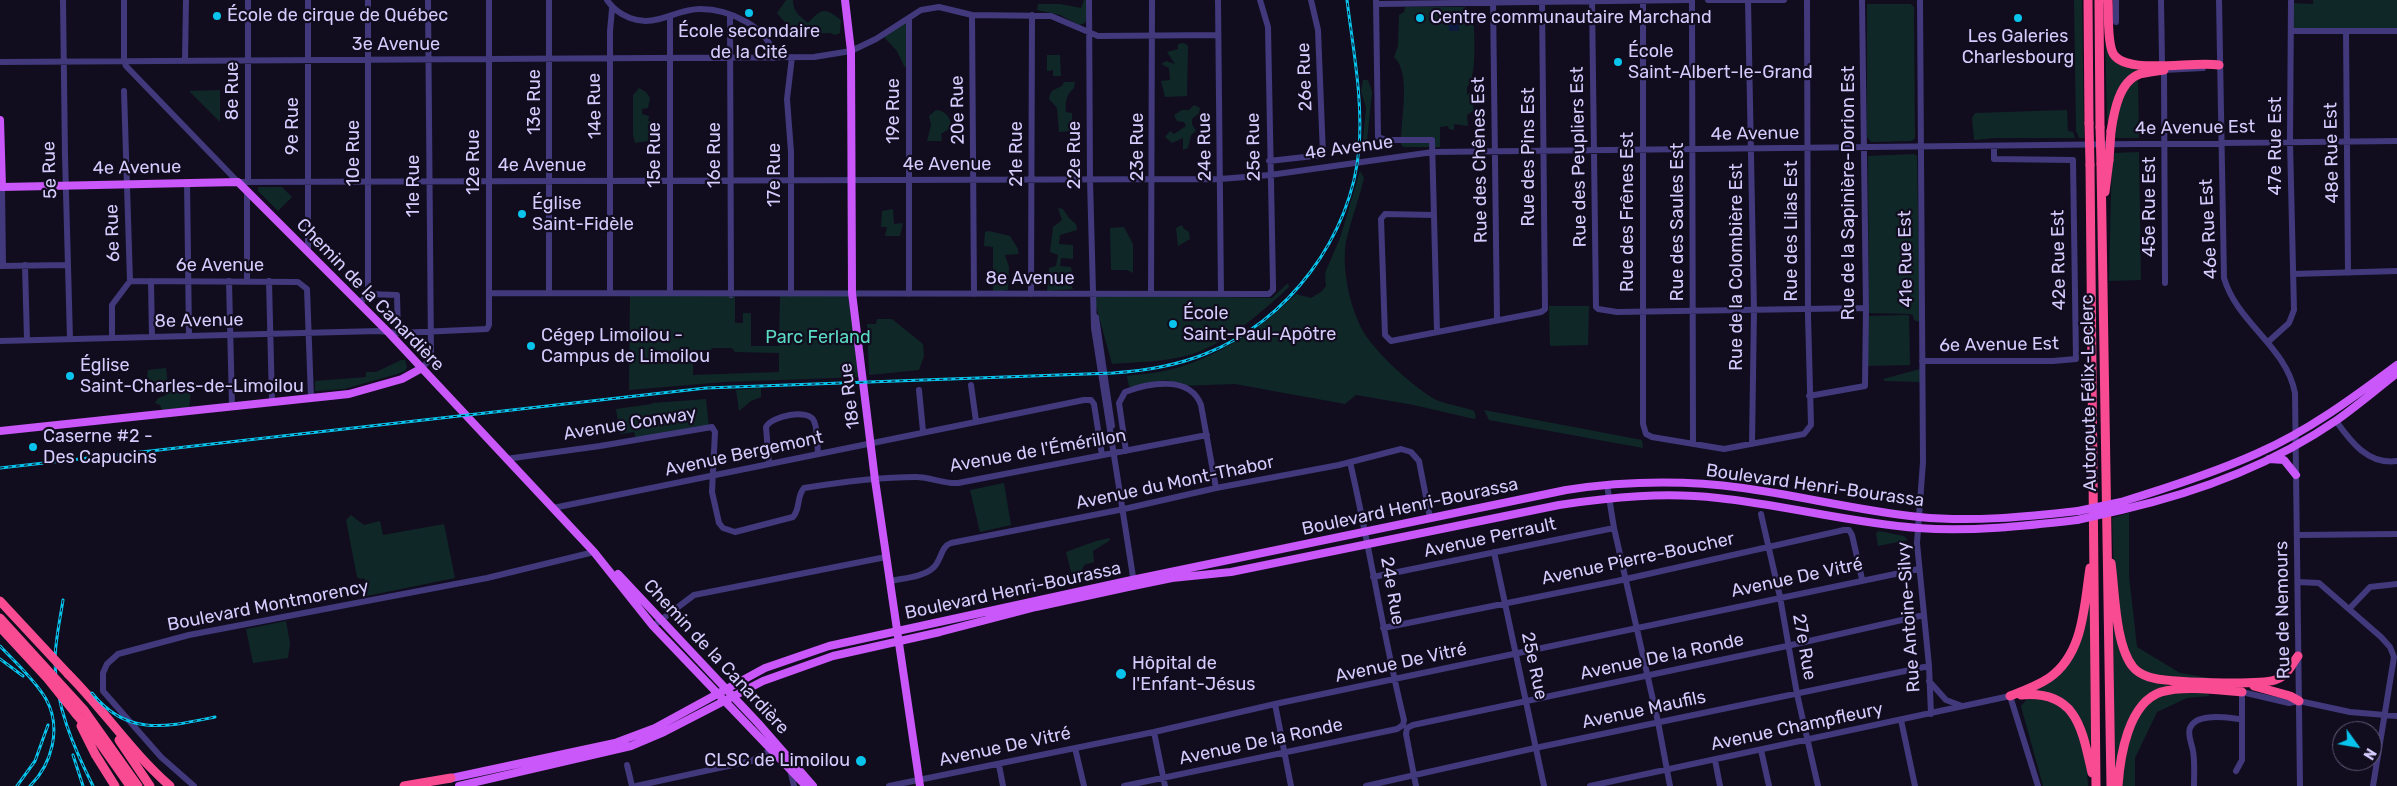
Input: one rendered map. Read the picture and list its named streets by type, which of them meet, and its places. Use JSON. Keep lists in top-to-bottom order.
{
  "streets": {
    "highway": ["Autoroute Félix-Leclerc"],
    "main road": [
      "4e Avenue",
      "Chemin de la Canardière",
      "18e Rue",
      "Boulevard Henri-Bourassa"
    ],
    "street": [
      "3e Avenue",
      "26e Rue",
      "8e Rue",
      "13e Rue",
      "14e Rue",
      "20e Rue",
      "19e Rue",
      "9e Rue",
      "4e Avenue Est",
      "47e Rue Est",
      "23e Rue",
      "24e Rue",
      "25e Rue",
      "10e Rue",
      "48e Rue Est",
      "21e Rue",
      "15e Rue",
      "16e Rue",
      "22e Rue",
      "Rue des Pins Est",
      "Rue des Peupliers Est",
      "Rue des Chênes Est",
      "12e Rue",
      "5e Rue",
      "17e Rue",
      "11e Rue",
      "Rue de la Sapinière-Dorion Est",
      "45e Rue Est",
      "Rue des Frênes Est",
      "Rue des Saules Est",
      "46e Rue Est",
      "Rue des Lilas Est",
      "6e Rue",
      "41e Rue Est",
      "42e Rue Est",
      "6e Avenue",
      "Rue de la Colombière Est",
      "8e Avenue",
      "6e Avenue Est",
      "Avenue Conway",
      "Avenue de l'Émérillon",
      "Avenue Bergemont",
      "Avenue du Mont-Thabor",
      "Avenue Perrault",
      "Avenue Pierre-Boucher",
      "Avenue De Vitré",
      "Boulevard Montmorency",
      "Rue de Nemours",
      "Rue Antoine-Silvy",
      "27e Rue",
      "Avenue De la Ronde",
      "Avenue Maufils",
      "Avenue Champfleury"
    ]
  },
  "crossings": [
    ["3e Avenue", "8e Rue"],
    ["3e Avenue", "13e Rue"],
    ["3e Avenue", "14e Rue"],
    ["3e Avenue", "9e Rue"],
    ["3e Avenue", "10e Rue"],
    ["3e Avenue", "15e Rue"],
    ["3e Avenue", "16e Rue"],
    ["3e Avenue", "12e Rue"],
    ["3e Avenue", "5e Rue"],
    ["3e Avenue", "17e Rue"],
    ["3e Avenue", "11e Rue"],
    ["3e Avenue", "Chemin de la Canardière"],
    ["3e Avenue", "18e Rue"],
    ["26e Rue", "4e Avenue"],
    ["8e Rue", "4e Avenue"],
    ["13e Rue", "4e Avenue"],
    ["13e Rue", "8e Avenue"],
    ["14e Rue", "4e Avenue"],
    ["14e Rue", "8e Avenue"],
    ["20e Rue", "4e Avenue"],
    ["20e Rue", "8e Avenue"],
    ["19e Rue", "4e Avenue"],
    ["19e Rue", "8e Avenue"],
    ["9e Rue", "4e Avenue"],
    ["9e Rue", "Chemin de la Canardière"],
    ["4e Avenue Est", "4e Avenue"],
    ["4e Avenue Est", "47e Rue Est"],
    ["4e Avenue Est", "48e Rue Est"],
    ["4e Avenue Est", "45e Rue Est"],
    ["4e Avenue Est", "46e Rue Est"],
    ["4e Avenue Est", "41e Rue Est"],
    ["4e Avenue Est", "42e Rue Est"],
    ["4e Avenue", "23e Rue"],
    ["4e Avenue", "24e Rue"],
    ["4e Avenue", "25e Rue"],
    ["4e Avenue", "10e Rue"],
    ["4e Avenue", "21e Rue"],
    ["4e Avenue", "15e Rue"],
    ["4e Avenue", "16e Rue"],
    ["4e Avenue", "22e Rue"],
    ["4e Avenue", "Rue des Pins Est"],
    ["4e Avenue", "Rue des Peupliers Est"],
    ["4e Avenue", "Rue des Chênes Est"],
    ["4e Avenue", "12e Rue"],
    ["4e Avenue", "5e Rue"],
    ["4e Avenue", "17e Rue"],
    ["4e Avenue", "11e Rue"],
    ["4e Avenue", "Rue de la Sapinière-Dorion Est"],
    ["4e Avenue", "Rue des Frênes Est"],
    ["4e Avenue", "Rue des Saules Est"],
    ["4e Avenue", "Rue des Lilas Est"],
    ["4e Avenue", "6e Rue"],
    ["4e Avenue", "Rue de la Colombière Est"],
    ["4e Avenue", "Chemin de la Canardière"],
    ["4e Avenue", "18e Rue"],
    ["47e Rue Est", "46e Rue Est"],
    ["23e Rue", "8e Avenue"],
    ["24e Rue", "8e Avenue"],
    ["24e Rue", "Avenue du Mont-Thabor"],
    ["24e Rue", "Boulevard Henri-Bourassa"],
    ["24e Rue", "Avenue Perrault"],
    ["24e Rue", "Avenue Pierre-Boucher"],
    ["24e Rue", "Avenue De Vitré"],
    ["24e Rue", "Avenue De la Ronde"],
    ["24e Rue", "Avenue Maufils"],
    ["25e Rue", "8e Avenue"],
    ["25e Rue", "Avenue Perrault"],
    ["25e Rue", "Avenue Pierre-Boucher"],
    ["25e Rue", "Avenue De Vitré"],
    ["25e Rue", "Avenue De la Ronde"],
    ["25e Rue", "Avenue Maufils"],
    ["21e Rue", "8e Avenue"],
    ["15e Rue", "8e Avenue"],
    ["16e Rue", "8e Avenue"],
    ["22e Rue", "8e Avenue"],
    ["22e Rue", "Avenue de l'Émérillon"],
    ["22e Rue", "Avenue du Mont-Thabor"],
    ["22e Rue", "Boulevard Henri-Bourassa"],
    ["Rue des Pins Est", "Rue des Chênes Est"],
    ["Rue des Peupliers Est", "Rue des Frênes Est"],
    ["12e Rue", "8e Avenue"],
    ["5e Rue", "8e Avenue"],
    ["17e Rue", "8e Avenue"],
    ["11e Rue", "8e Avenue"],
    ["11e Rue", "Chemin de la Canardière"],
    ["Rue de la Sapinière-Dorion Est", "Rue des Lilas Est"],
    ["Rue des Frênes Est", "Rue des Saules Est"],
    ["46e Rue Est", "Boulevard Henri-Bourassa"],
    ["46e Rue Est", "Rue de Nemours"],
    ["Rue des Lilas Est", "Rue de la Colombière Est"],
    ["6e Rue", "6e Avenue"],
    ["6e Rue", "8e Avenue"],
    ["41e Rue Est", "6e Avenue Est"],
    ["41e Rue Est", "Boulevard Henri-Bourassa"],
    ["41e Rue Est", "Rue Antoine-Silvy"],
    ["42e Rue Est", "6e Avenue Est"],
    ["6e Avenue", "8e Avenue"],
    ["8e Avenue", "Chemin de la Canardière"],
    ["8e Avenue", "18e Rue"],
    ["Chemin de la Canardière", "Avenue Conway"],
    ["Chemin de la Canardière", "Avenue Bergemont"],
    ["Chemin de la Canardière", "Boulevard Henri-Bourassa"],
    ["Chemin de la Canardière", "Boulevard Montmorency"],
    ["18e Rue", "Avenue de l'Émérillon"],
    ["18e Rue", "Avenue Bergemont"],
    ["18e Rue", "Avenue du Mont-Thabor"],
    ["18e Rue", "Boulevard Henri-Bourassa"],
    ["18e Rue", "Avenue De Vitré"],
    ["Avenue Conway", "Avenue de l'Émérillon"],
    ["Avenue Conway", "Avenue Bergemont"],
    ["Avenue de l'Émérillon", "Avenue Bergemont"],
    ["Avenue du Mont-Thabor", "Boulevard Henri-Bourassa"],
    ["Boulevard Henri-Bourassa", "Rue de Nemours"],
    ["Boulevard Henri-Bourassa", "Rue Antoine-Silvy"],
    ["Avenue Pierre-Boucher", "Avenue De Vitré"],
    ["Avenue Pierre-Boucher", "27e Rue"],
    ["Avenue De Vitré", "Rue Antoine-Silvy"],
    ["Avenue De Vitré", "27e Rue"],
    ["Rue Antoine-Silvy", "Avenue De la Ronde"],
    ["Rue Antoine-Silvy", "Avenue Maufils"],
    ["Rue Antoine-Silvy", "Avenue Champfleury"],
    ["27e Rue", "Avenue De la Ronde"],
    ["27e Rue", "Avenue Maufils"],
    ["27e Rue", "Avenue Champfleury"]
  ],
  "parks": ["Parc Ferland"],
  "places": [
    "École secondaire de la Cité",
    "École de cirque de Québec",
    "Centre communautaire Marchand",
    "Les Galeries Charlesbourg",
    "École Saint-Albert-le-Grand",
    "Église Saint-Fidèle",
    "École Saint-Paul-Apôtre",
    "Cégep Limoilou - Campus de Limoilou",
    "Église Saint-Charles-de-Limoilou",
    "Caserne #2 - Des Capucins",
    "Hôpital de l'Enfant-Jésus",
    "CLSC de Limoilou"
  ],
  "north": "bottom right"
}
